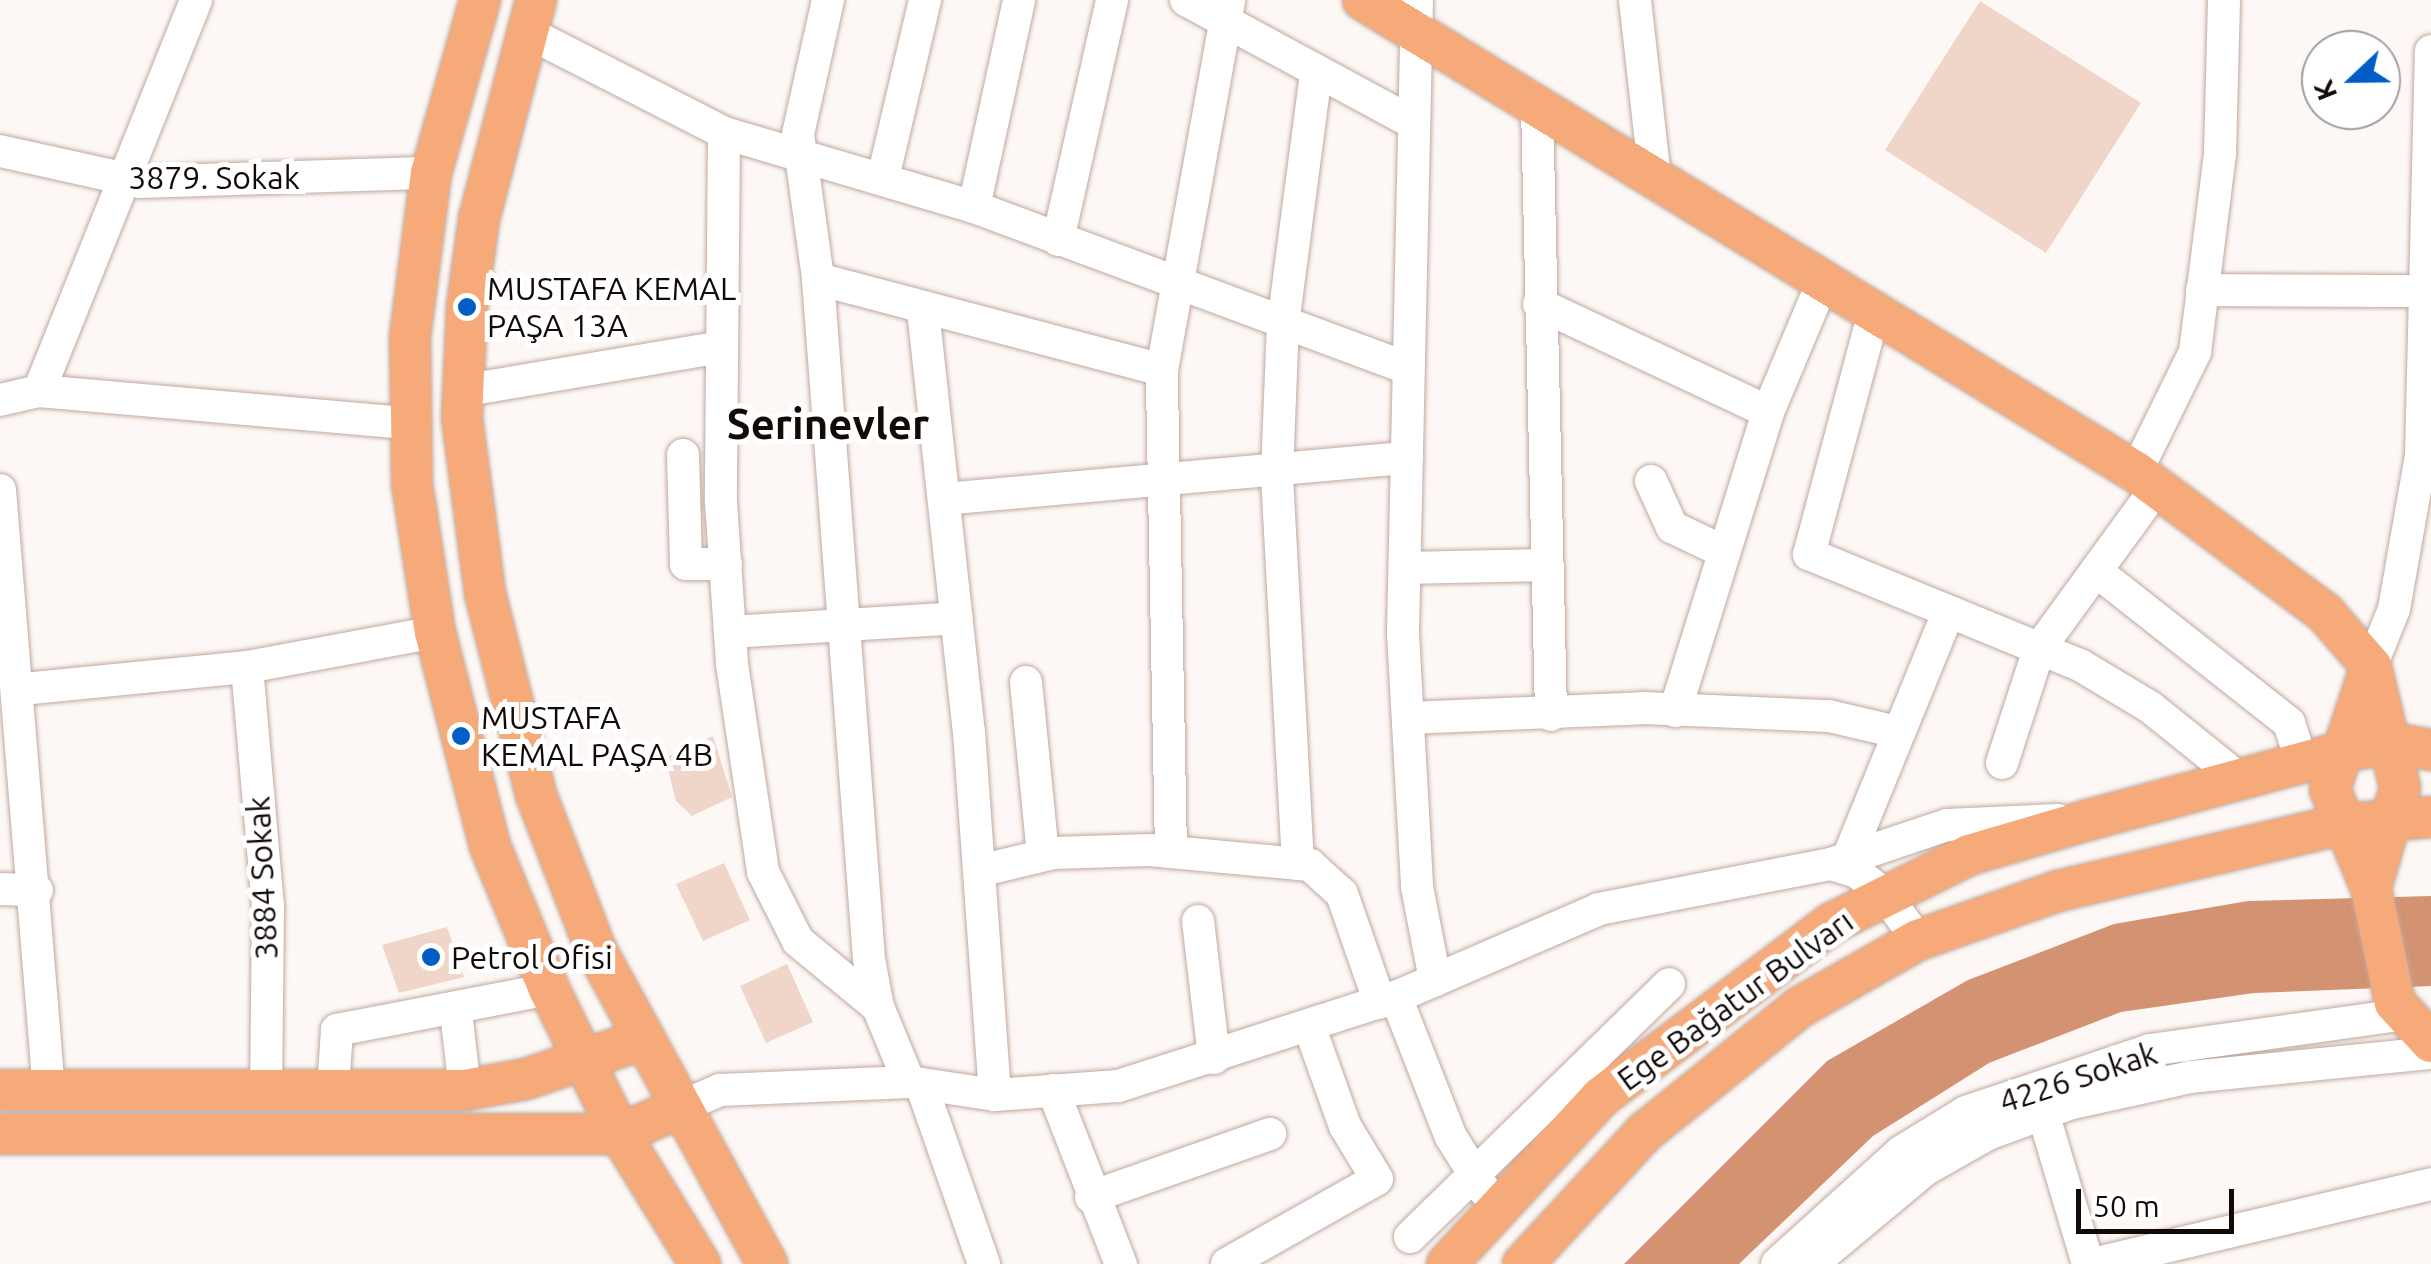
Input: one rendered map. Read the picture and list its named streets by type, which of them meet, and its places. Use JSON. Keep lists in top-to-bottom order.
{
  "streets": {
    "main road": ["Ege Bağatur Bulvarı"],
    "street": ["3879. Sokak", "3884 Sokak", "4226 Sokak"]
  },
  "districts": ["Serinevler"],
  "places": ["MUSTAFA KEMAL PAŞA 13A", "MUSTAFA KEMAL PAŞA 4B", "Petrol Ofisi"],
  "scale_bar": "50 m",
  "north": "left"
}
